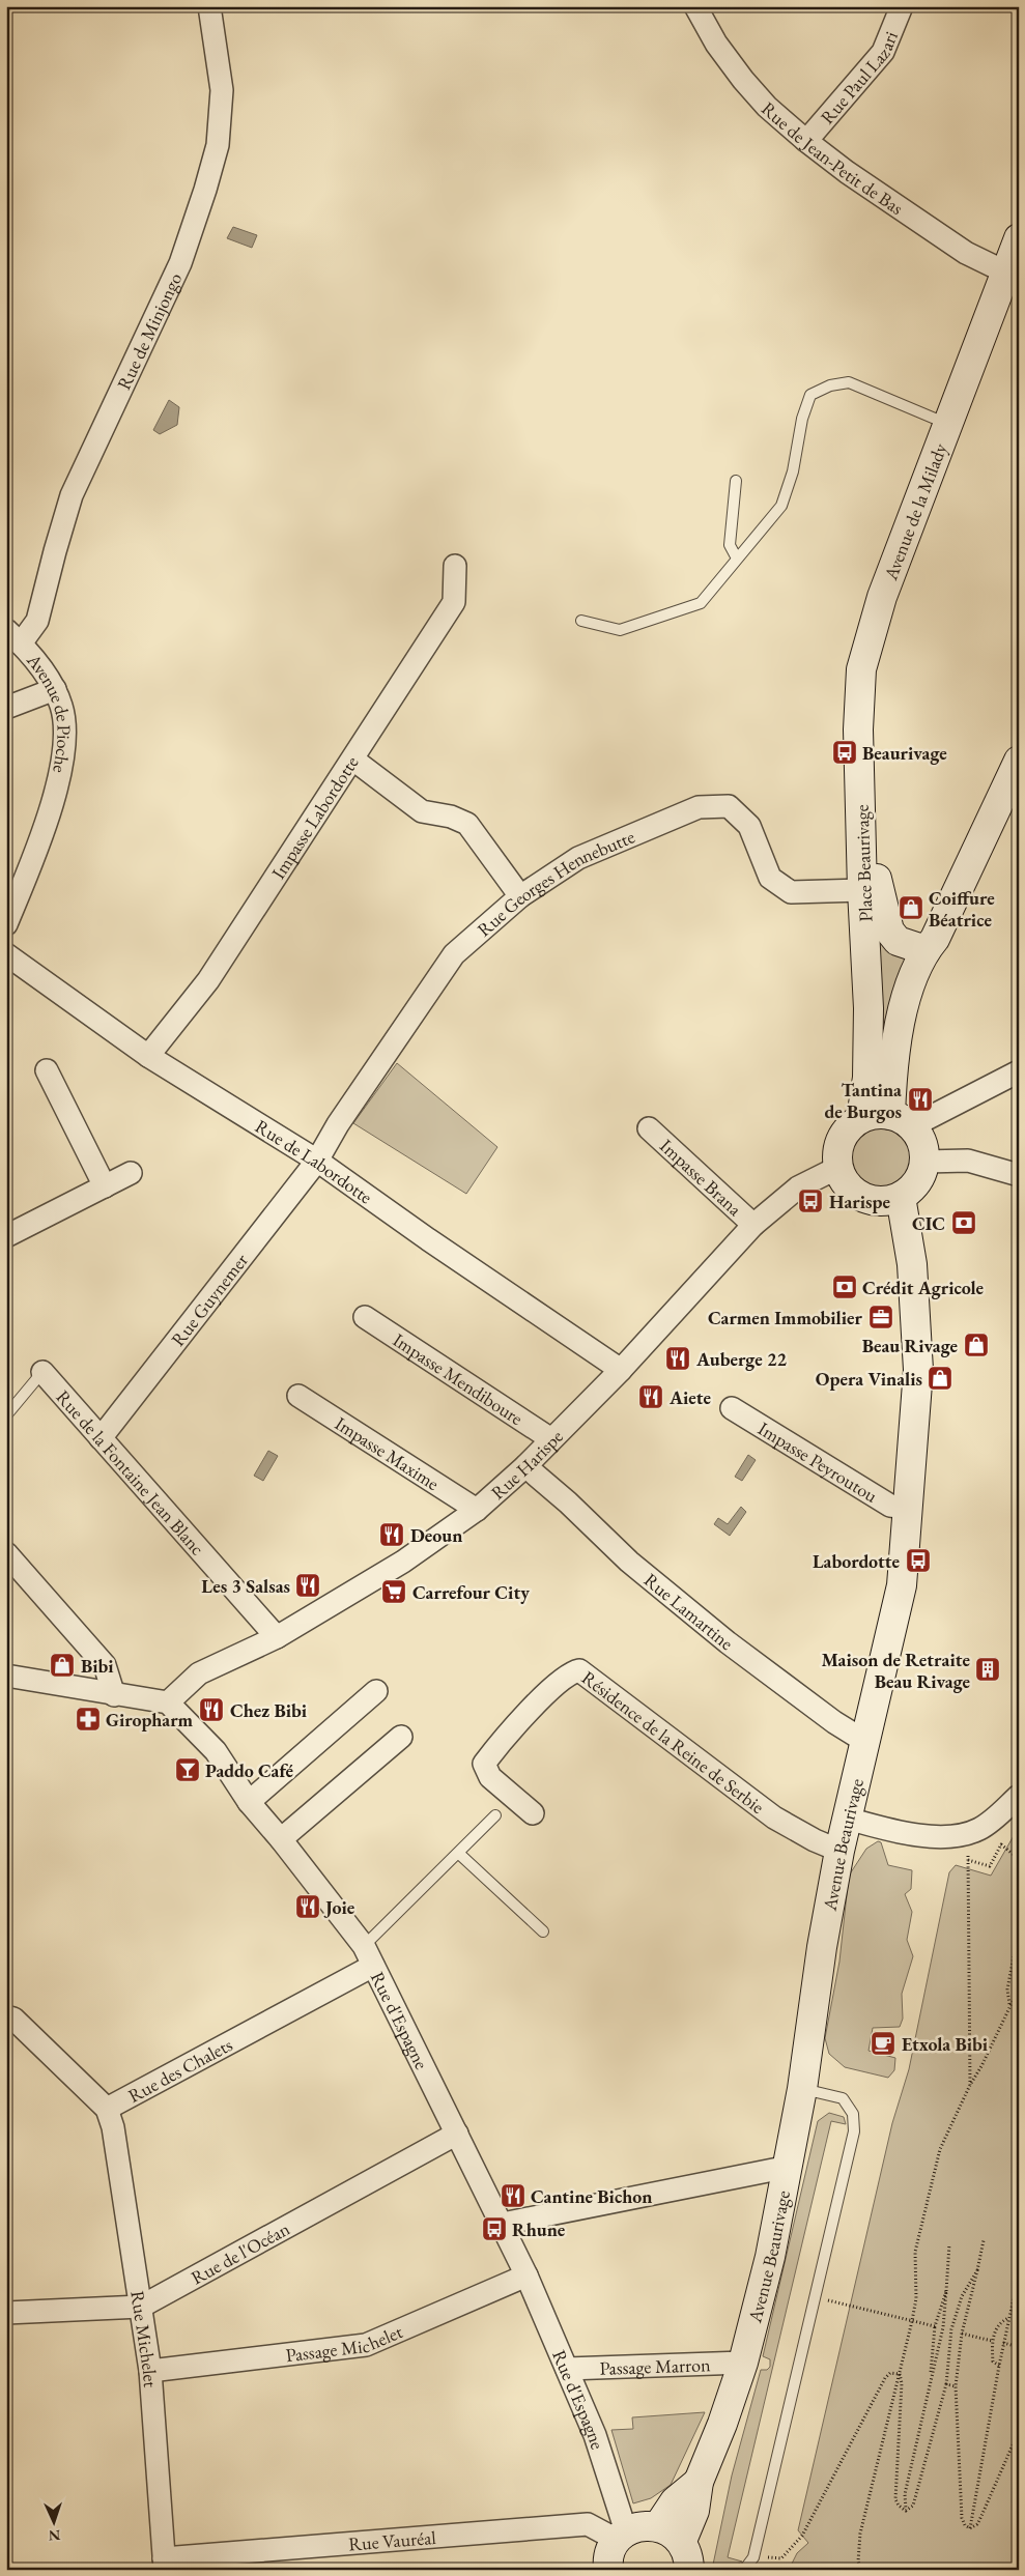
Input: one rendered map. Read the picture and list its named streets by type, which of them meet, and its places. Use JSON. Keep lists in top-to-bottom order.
{
  "streets": {
    "main road": ["Avenue de la Milady", "Place Beaurivage", "Avenue Beaurivage"],
    "street": [
      "Rue Paul Lazari",
      "Rue de Jean-Petit de Bas",
      "Rue de Minjongo",
      "Avenue de Pioche",
      "Impasse Labordotte",
      "Rue Georges Hennebutte",
      "Rue de Labordotte",
      "Impasse Brana",
      "Rue Guynemer",
      "Impasse Mendiboure",
      "Impasse Maxime",
      "Impasse Peyroutou",
      "Rue Harispe",
      "Rue de la Fontaine Jean Blanc",
      "Rue Lamartine",
      "Résidence de la Reine de Serbie",
      "Rue d'Espagne",
      "Rue des Chalets",
      "Rue de l'Océan",
      "Rue Michelet",
      "Passage Michelet",
      "Passage Marron",
      "Rue Vauréal"
    ]
  },
  "crossings": [
    ["Rue Paul Lazari", "Rue de Jean-Petit de Bas"],
    ["Rue de Jean-Petit de Bas", "Avenue de la Milady"],
    ["Rue de Minjongo", "Avenue de Pioche"],
    ["Avenue de la Milady", "Place Beaurivage"],
    ["Impasse Labordotte", "Rue de Labordotte"],
    ["Place Beaurivage", "Rue Georges Hennebutte"],
    ["Place Beaurivage", "Rue Harispe"],
    ["Place Beaurivage", "Avenue Beaurivage"],
    ["Rue Georges Hennebutte", "Rue de Labordotte"],
    ["Rue Georges Hennebutte", "Rue Guynemer"],
    ["Rue de Labordotte", "Rue Guynemer"],
    ["Rue de Labordotte", "Rue Harispe"],
    ["Impasse Brana", "Rue Harispe"],
    ["Rue Guynemer", "Rue de la Fontaine Jean Blanc"],
    ["Impasse Mendiboure", "Rue Harispe"],
    ["Impasse Maxime", "Rue Harispe"],
    ["Impasse Peyroutou", "Avenue Beaurivage"],
    ["Rue Harispe", "Rue de la Fontaine Jean Blanc"],
    ["Rue Harispe", "Rue Lamartine"],
    ["Rue Harispe", "Avenue Beaurivage"],
    ["Rue Harispe", "Rue d'Espagne"],
    ["Rue Lamartine", "Avenue Beaurivage"],
    ["Résidence de la Reine de Serbie", "Avenue Beaurivage"],
    ["Avenue Beaurivage", "Passage Marron"],
    ["Rue d'Espagne", "Rue des Chalets"],
    ["Rue d'Espagne", "Rue de l'Océan"],
    ["Rue d'Espagne", "Passage Michelet"],
    ["Rue d'Espagne", "Passage Marron"],
    ["Rue d'Espagne", "Rue Vauréal"],
    ["Rue des Chalets", "Rue Michelet"],
    ["Rue de l'Océan", "Rue Michelet"],
    ["Rue Michelet", "Passage Michelet"],
    ["Rue Michelet", "Rue Vauréal"]
  ],
  "places": {
    "bus stop": [
      "Beaurivage",
      "Harispe",
      "Labordotte",
      "Rhune"
    ],
    "shop": [
      "Coiffure Béatrice",
      "Beau Rivage",
      "Opera Vinalis",
      "Bibi"
    ],
    "restaurant": [
      "Tantina de Burgos",
      "Auberge 22",
      "Aiete",
      "Deoun",
      "Les 3 Salsas",
      "Chez Bibi",
      "Joie",
      "Cantine Bichon"
    ],
    "bank": ["CIC", "Crédit Agricole"],
    "office": ["Carmen Immobilier"],
    "supermarket": ["Carrefour City"],
    "building": ["Maison de Retraite Beau Rivage"],
    "pharmacy": ["Giropharm"],
    "bar": ["Paddo Café"],
    "cafe": ["Etxola Bibi"]
  },
  "north": "bottom"
}
